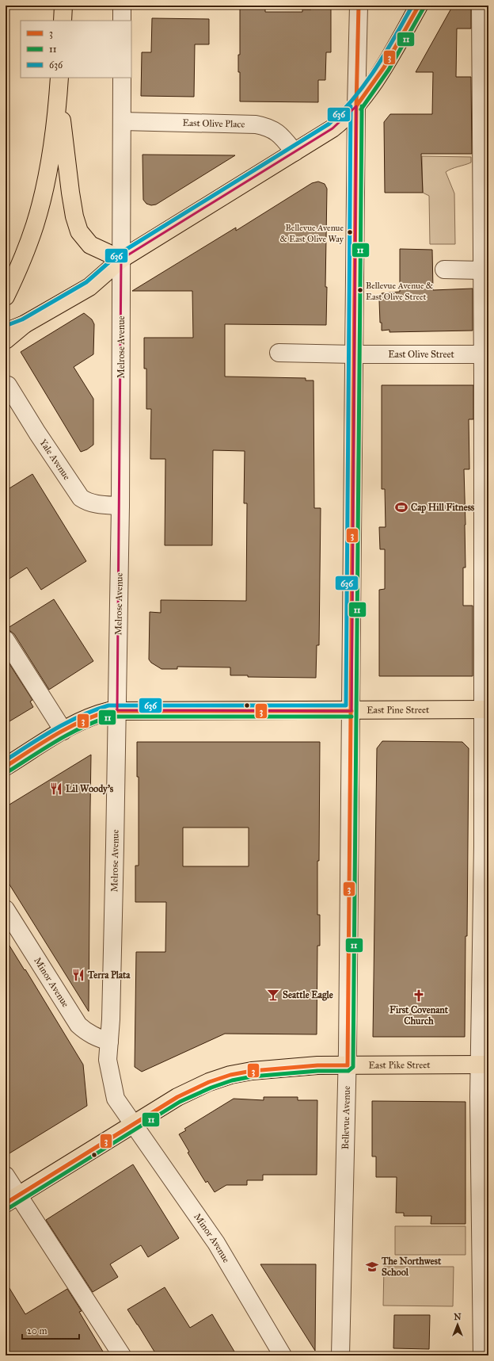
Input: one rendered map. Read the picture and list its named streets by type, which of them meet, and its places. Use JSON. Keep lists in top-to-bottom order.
{
  "streets": {
    "main road": ["East Pine Street", "East Pike Street"],
    "street": [
      "East Olive Place",
      "Melrose Avenue",
      "East Olive Street",
      "Yale Avenue",
      "Minor Avenue",
      "Bellevue Avenue"
    ]
  },
  "crossings": [
    ["East Olive Place", "Melrose Avenue"],
    ["Melrose Avenue", "Yale Avenue"],
    ["Melrose Avenue", "East Pine Street"],
    ["Melrose Avenue", "Minor Avenue"],
    ["Melrose Avenue", "East Pike Street"],
    ["East Olive Street", "Bellevue Avenue"],
    ["East Pine Street", "Bellevue Avenue"],
    ["Minor Avenue", "East Pike Street"],
    ["East Pike Street", "Bellevue Avenue"]
  ],
  "places": {
    "other": ["Bellevue Avenue & East Olive Way", "Bellevue Avenue & East Olive Street"],
    "sports": ["Cap Hill Fitness"],
    "restaurant": ["Lil Woody's", "Terra Plata"],
    "bar": ["Seattle Eagle"],
    "church": ["First Covenant Church"],
    "school or university": ["The Northwest School"]
  },
  "lines": ["transit line 3", "transit line 636", "transit line 11"],
  "legend": ["3", "11", "636"],
  "scale_bar": "20 m",
  "north": "top"
}
